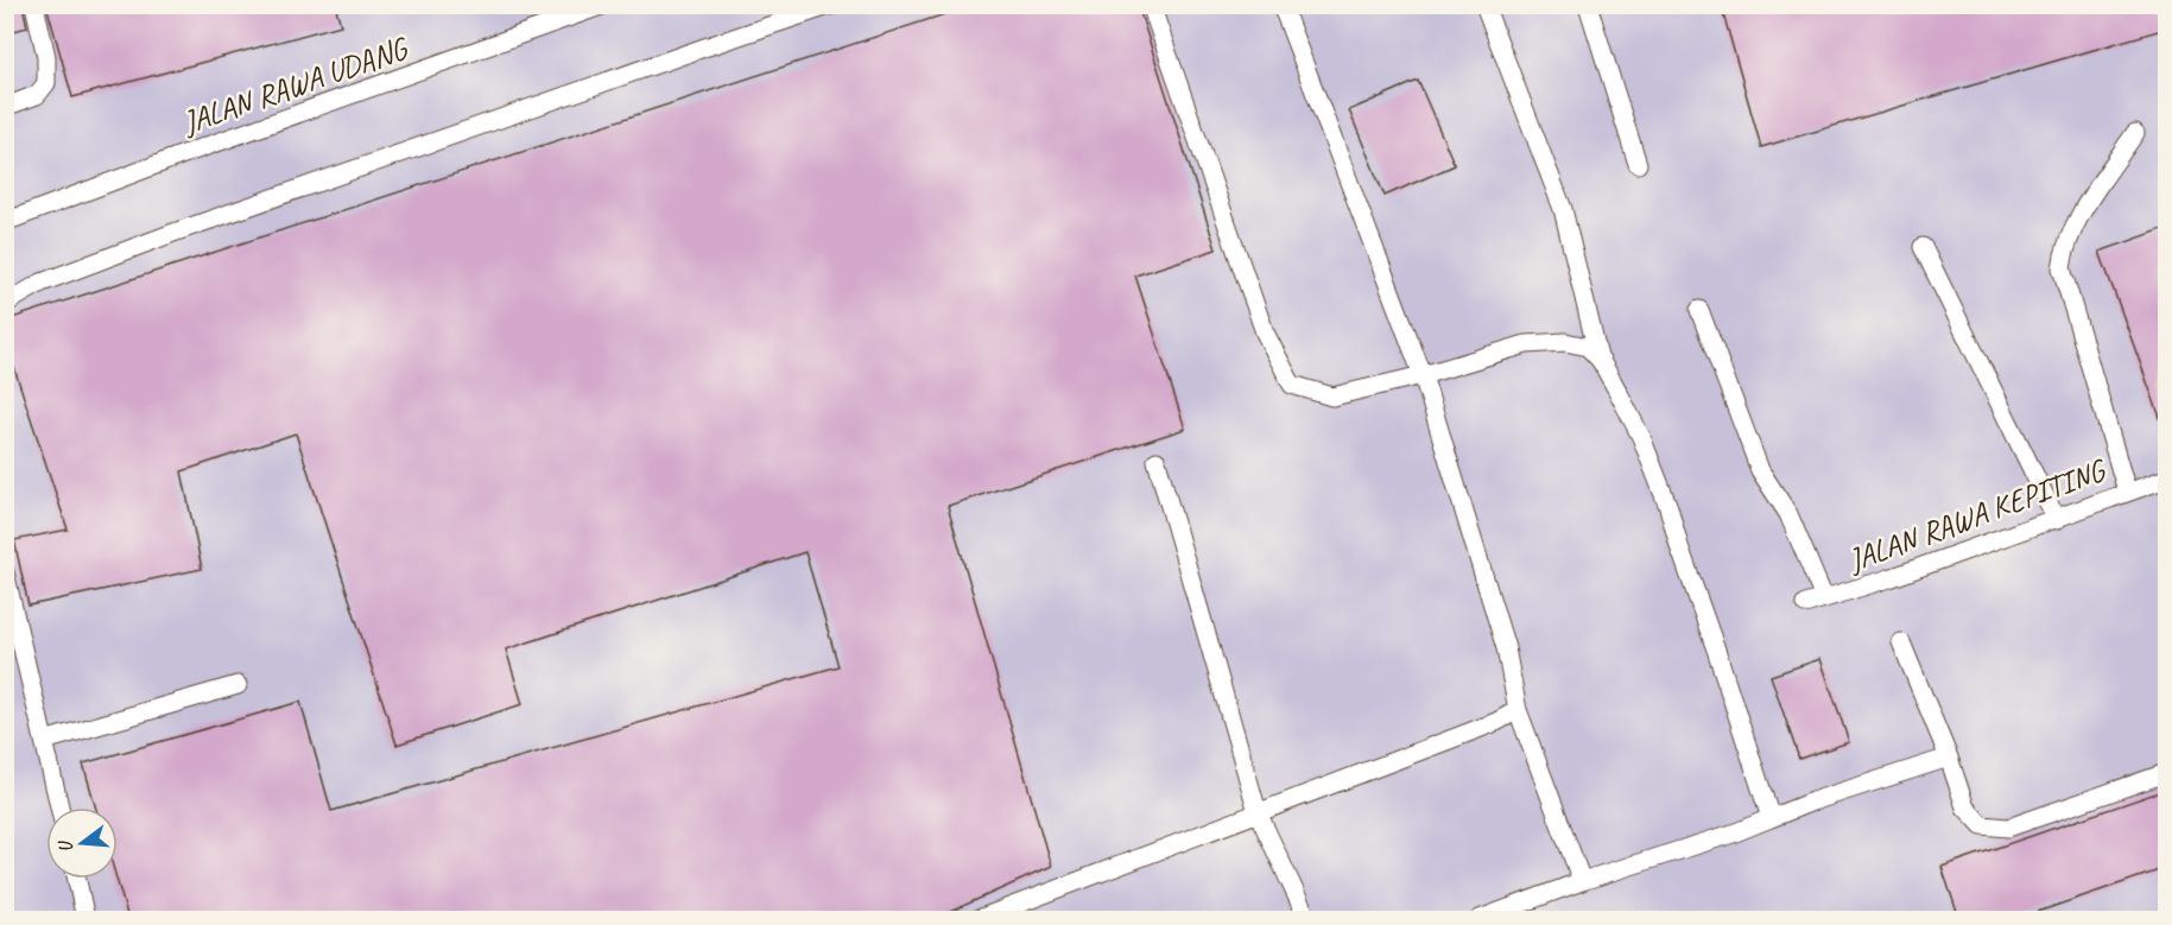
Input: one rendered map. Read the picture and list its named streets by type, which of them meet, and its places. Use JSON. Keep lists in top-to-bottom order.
{
  "streets": {
    "lane": ["JALAN RAWA UDANG", "JALAN RAWA KEPITING"]
  },
  "north": "left"
}
